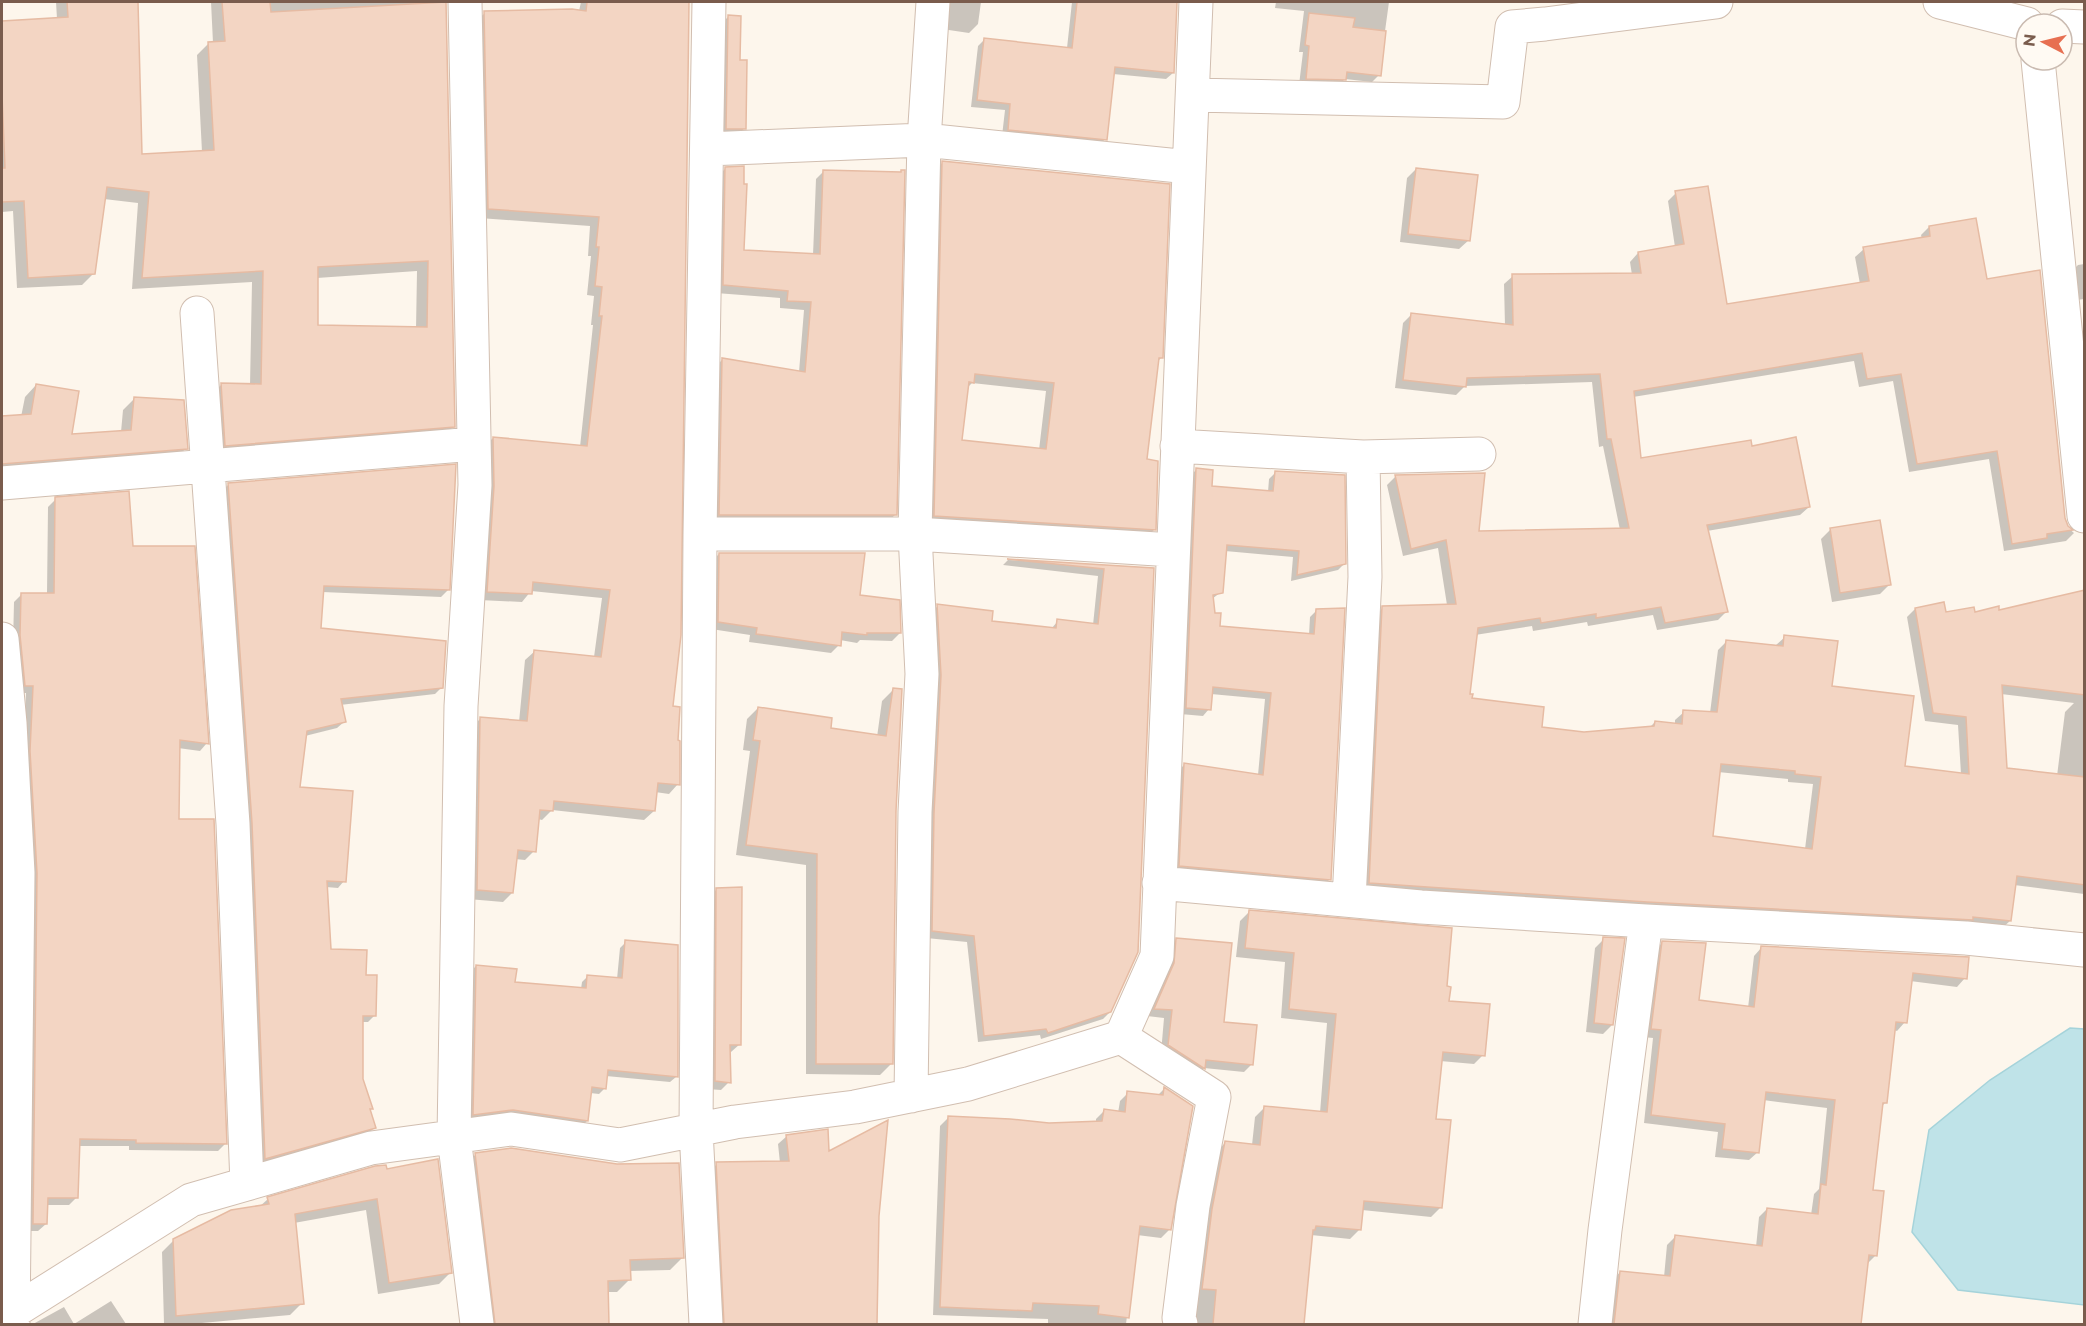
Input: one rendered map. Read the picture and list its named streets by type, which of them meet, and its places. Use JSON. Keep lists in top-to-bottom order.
{
  "north": "left"
}
